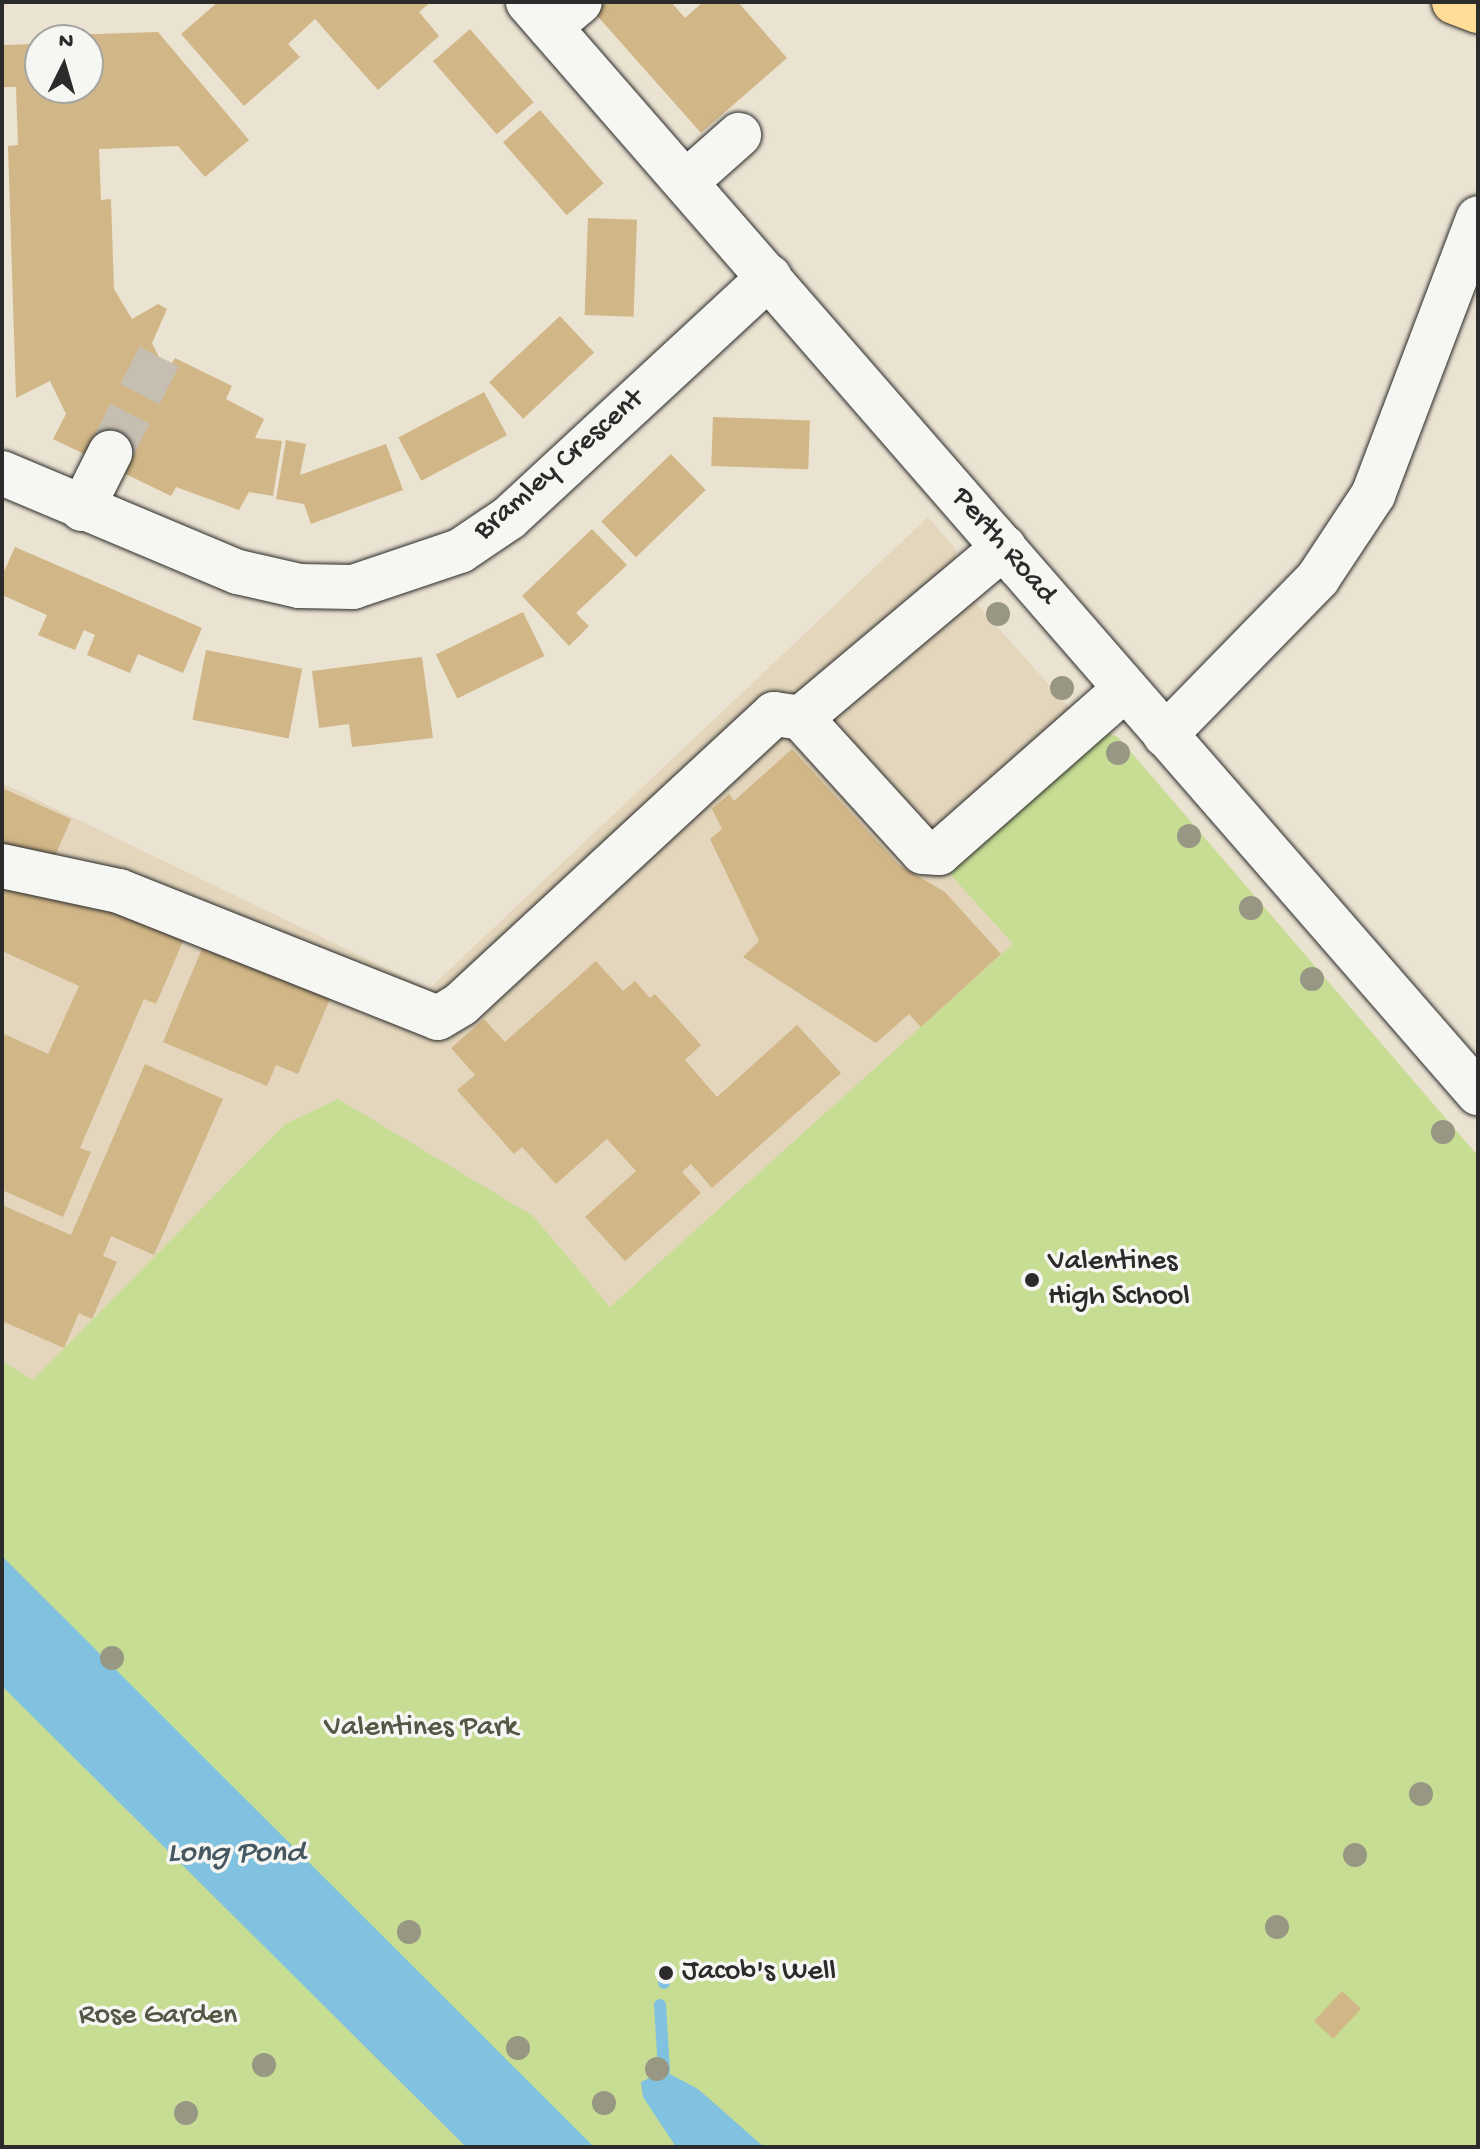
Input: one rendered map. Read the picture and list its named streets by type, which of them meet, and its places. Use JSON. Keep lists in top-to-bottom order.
{
  "streets": {
    "street": ["Bramley Crescent", "Perth Road"]
  },
  "crossings": [
    ["Bramley Crescent", "Perth Road"]
  ],
  "water": ["Long Pond"],
  "parks": ["Valentines Park", "Rose Garden"],
  "places": ["Valentines High School", "Jacob's Well"],
  "north": "top"
}
